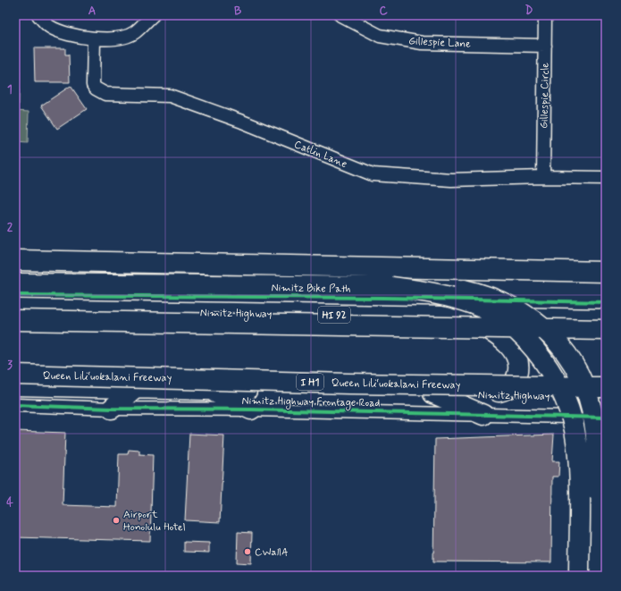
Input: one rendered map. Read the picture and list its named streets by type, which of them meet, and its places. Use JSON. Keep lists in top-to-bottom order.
{
  "streets": {
    "main road": [
      "Nimitz Highway",
      "HI 92",
      "Queen Liliʻuokalani Freeway",
      "I H1"
    ],
    "street": [
      "Gillespie Lane",
      "Gillespie Circle",
      "Catlin Lane",
      "Nimitz Highway Frontage Road"
    ],
    "cycle path": ["Nimitz Bike Path"]
  },
  "crossings": [
    ["Gillespie Lane", "Gillespie Circle"],
    ["Gillespie Circle", "Catlin Lane"]
  ],
  "places": ["Airport Honolulu Hotel", "CWallA"],
  "grid": {
    "columns": [
      "A",
      "B",
      "C",
      "D"
    ],
    "rows": [
      "1",
      "2",
      "3",
      "4"
    ]
  }
}
